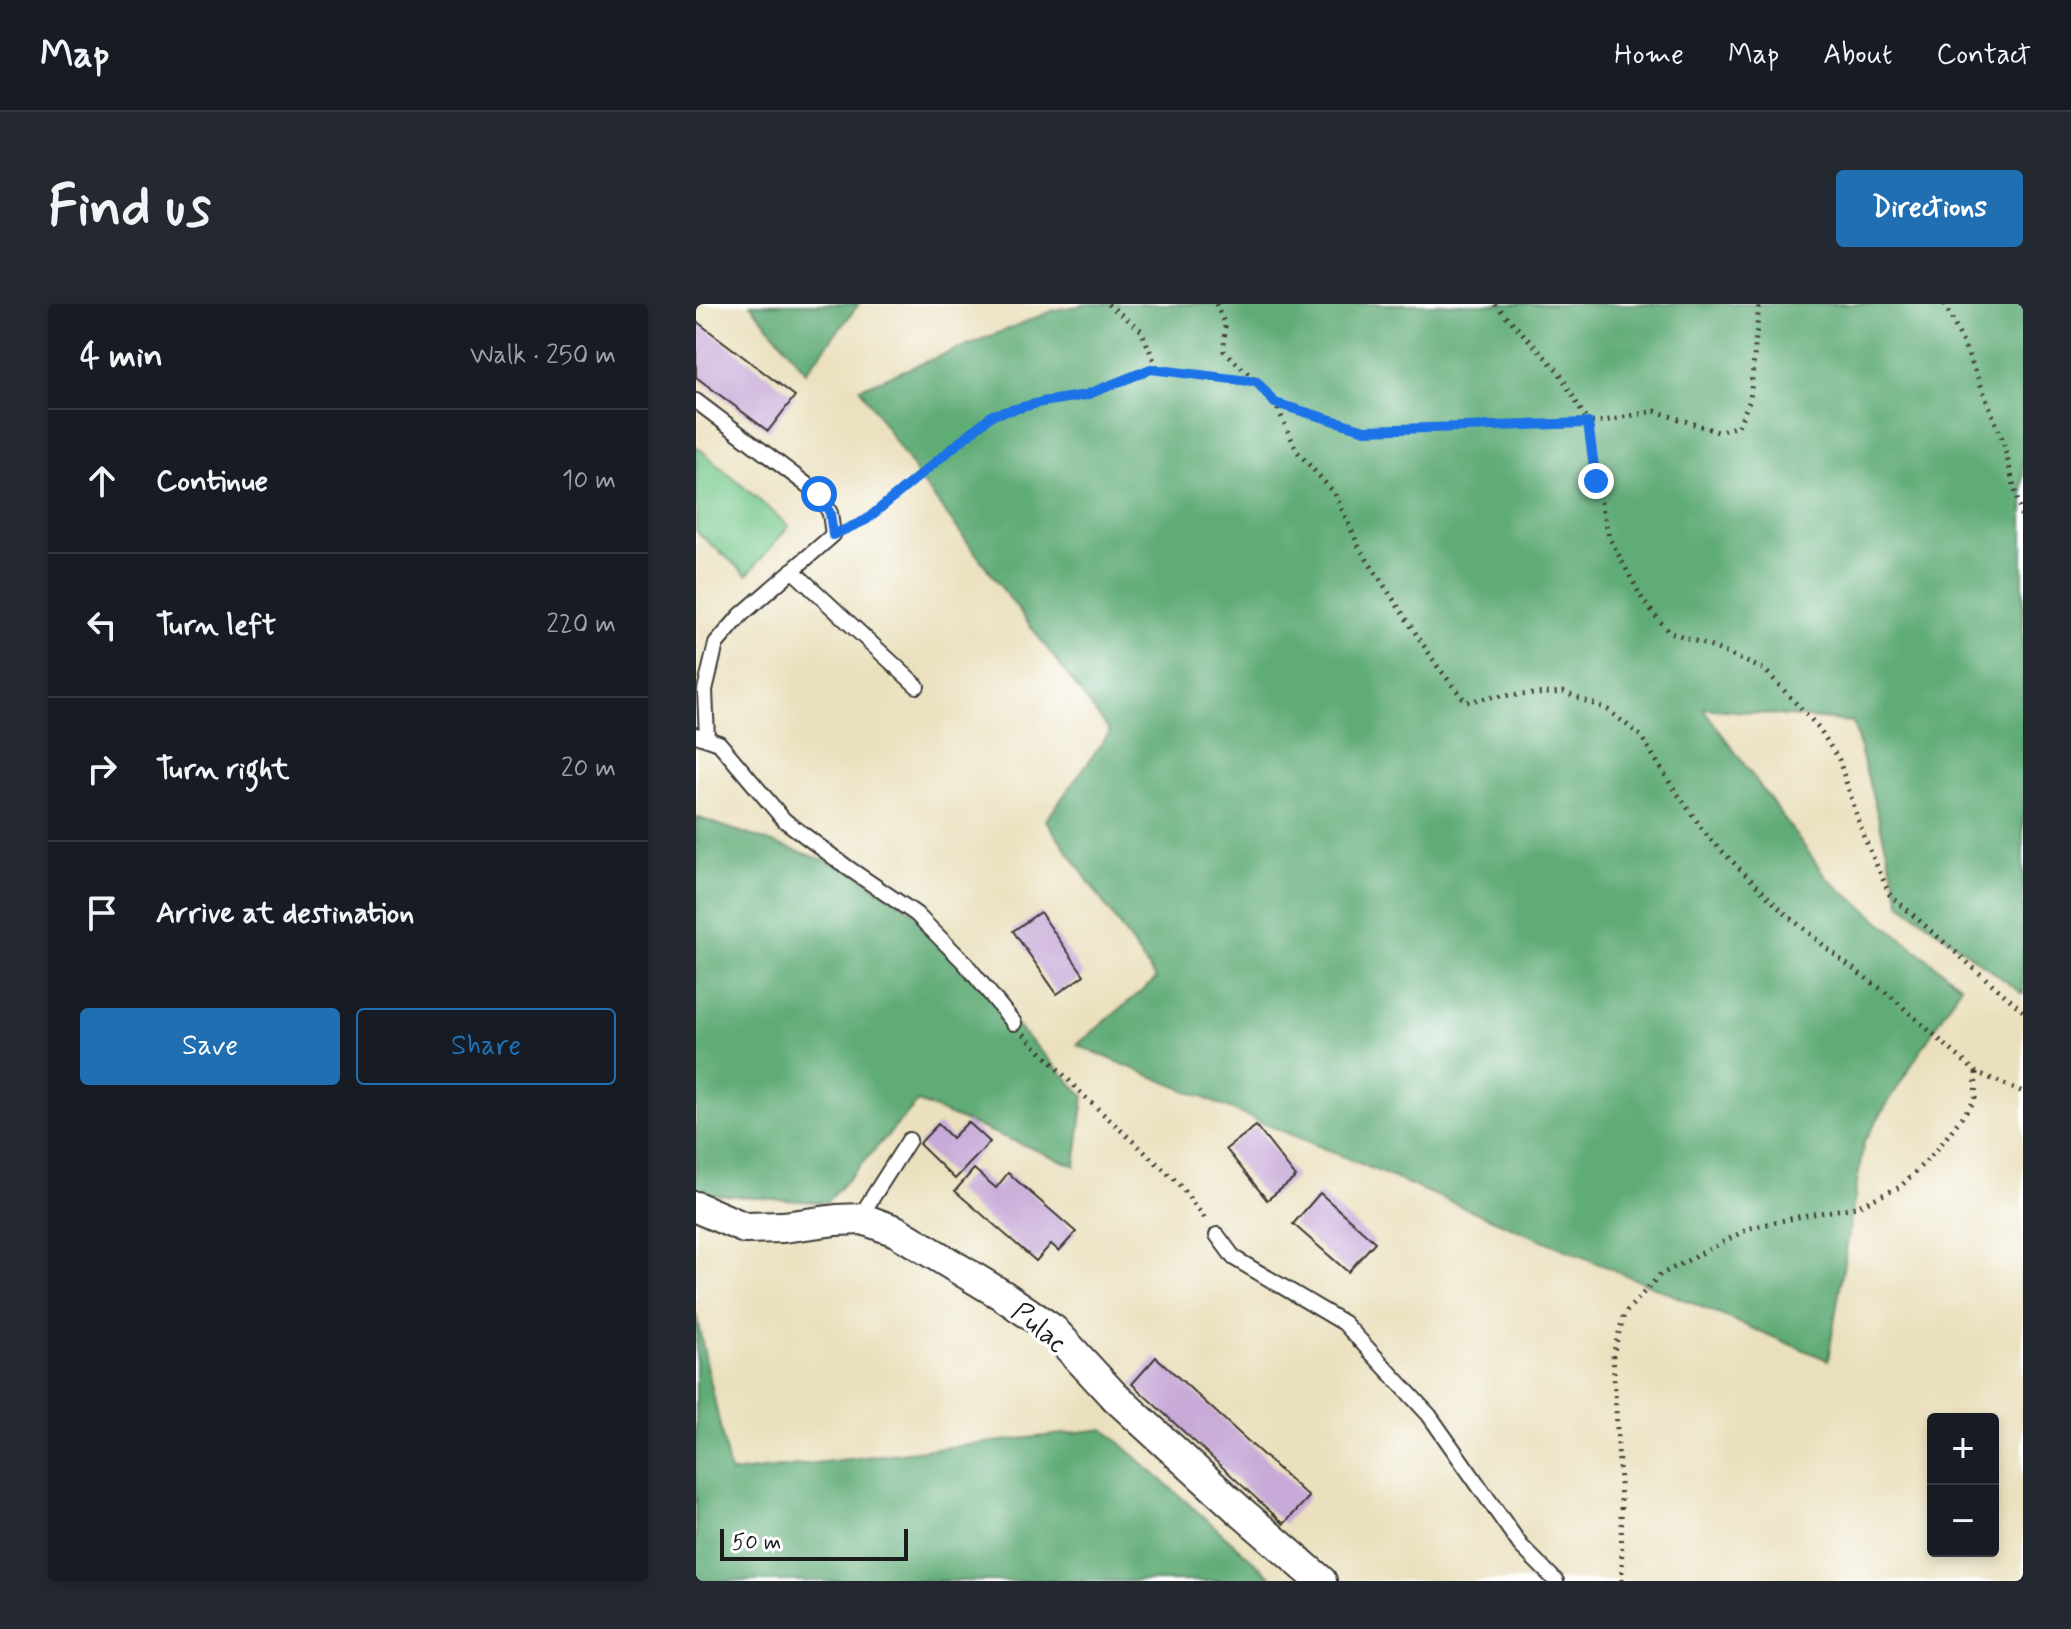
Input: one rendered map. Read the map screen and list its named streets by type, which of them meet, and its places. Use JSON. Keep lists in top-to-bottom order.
{
  "streets": {
    "street": ["Pulac"]
  },
  "scale_bar": "50 m",
  "page": {
    "header": "Map",
    "nav": [
      "Home",
      "Map",
      "About",
      "Contact"
    ],
    "buttons": [
      "Directions",
      ["Save", "Share"]
    ],
    "title": "Find us",
    "heading": ["4 min", "Walk · 250 m"],
    "list": [
      ["Continue", "10 m"],
      ["Turn left", "220 m"],
      ["Turn right", "20 m"],
      "Arrive at destination"
    ],
    "map_buttons": ["+", "−"],
    "scale": "50 m"
  }
}
